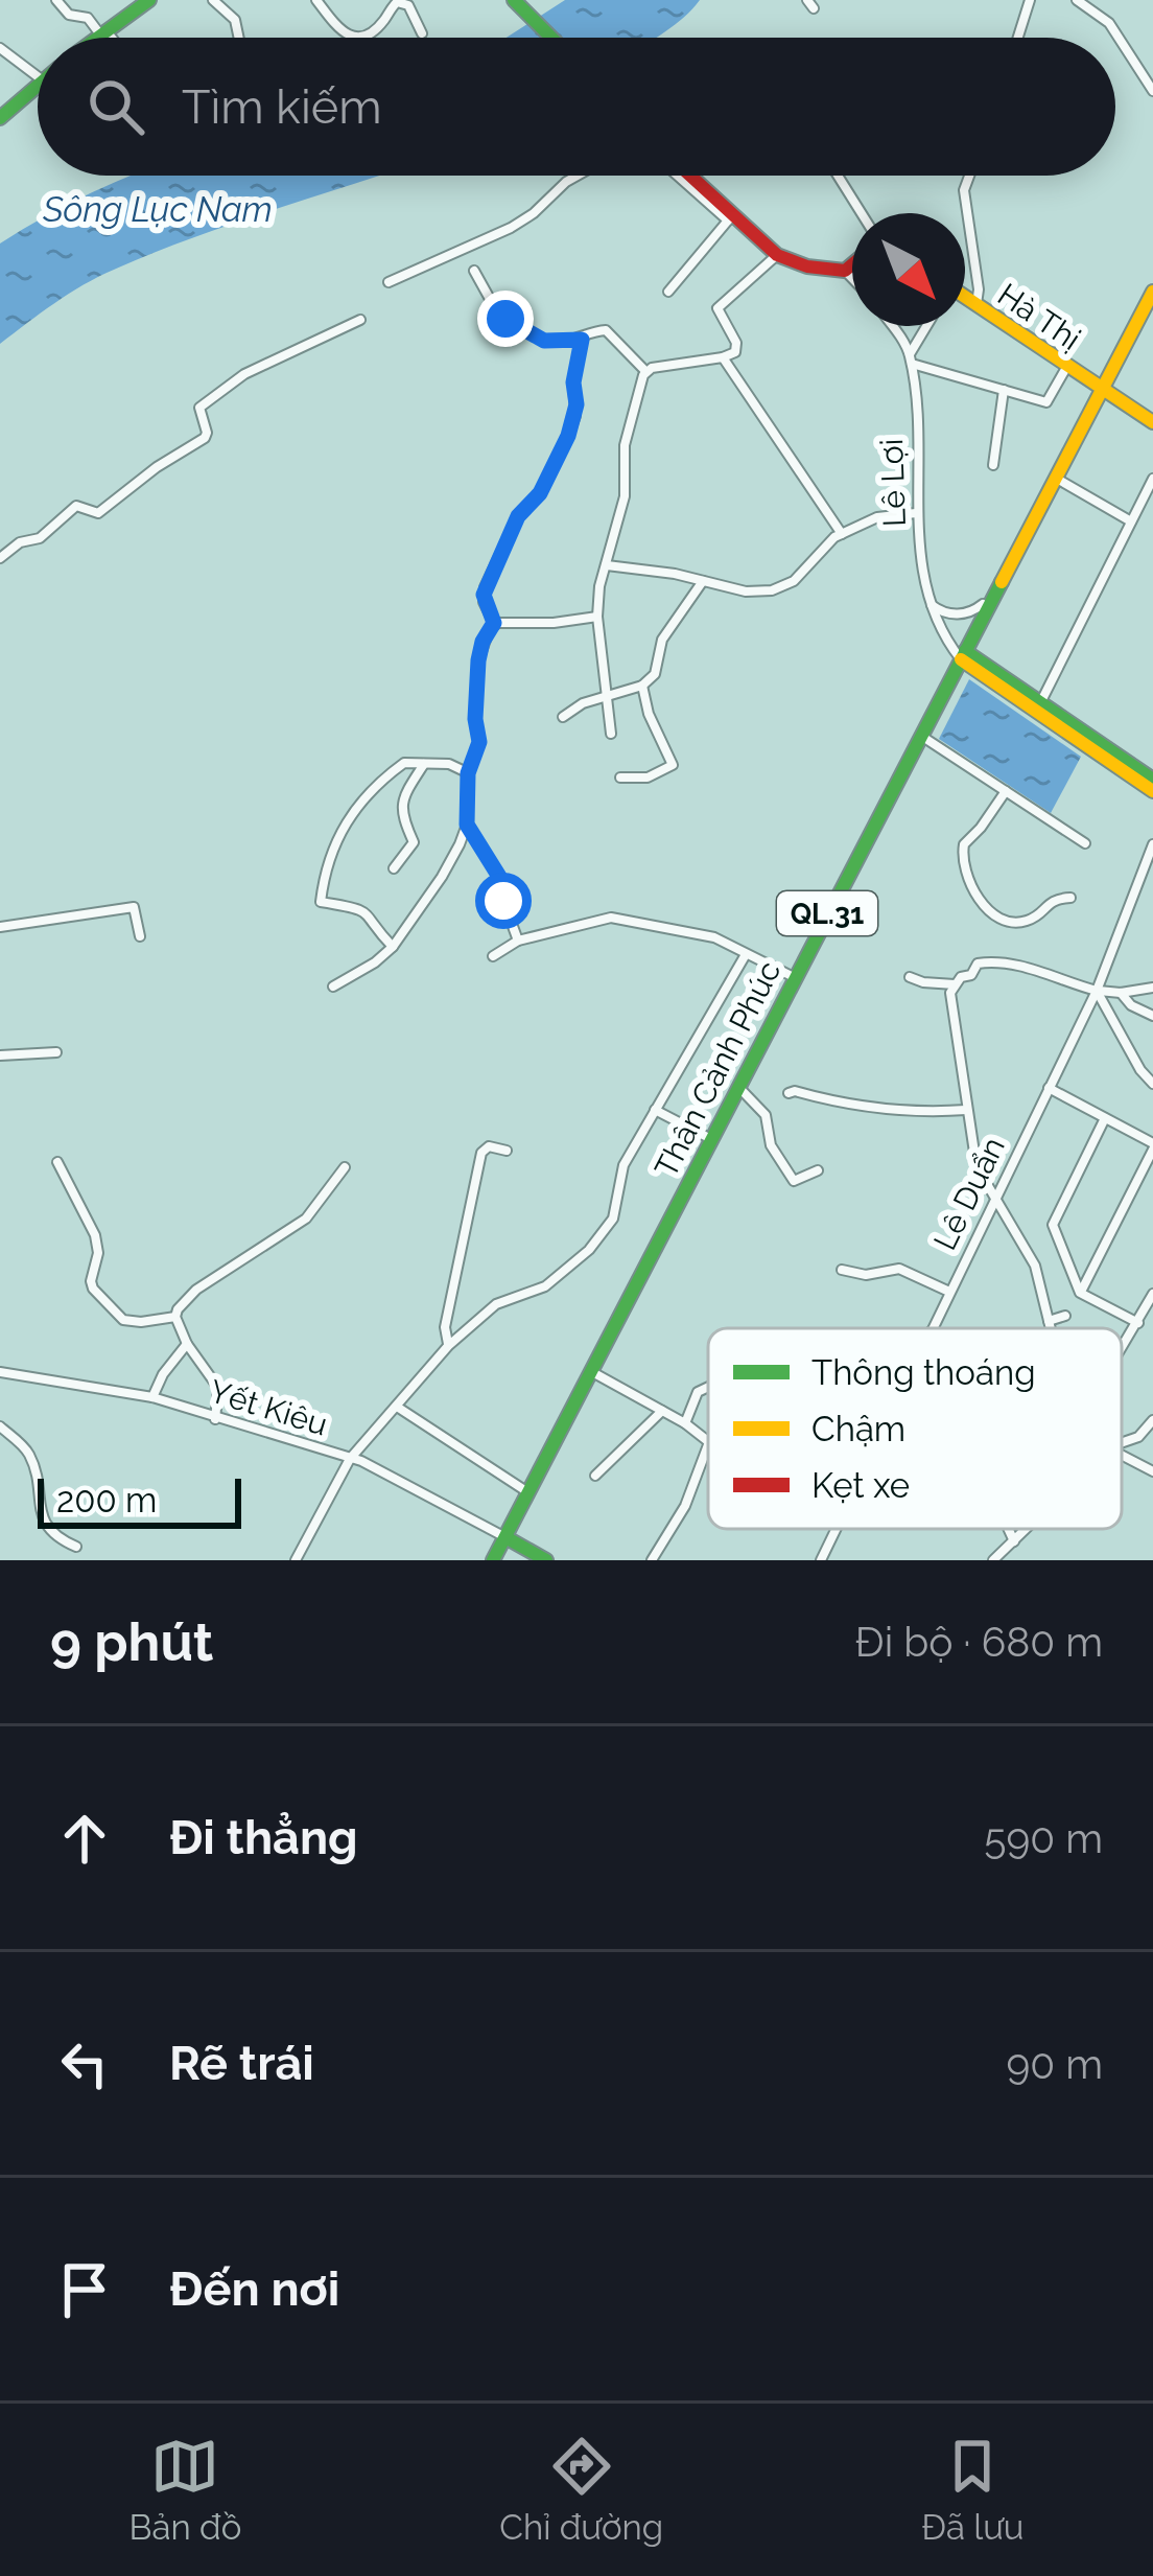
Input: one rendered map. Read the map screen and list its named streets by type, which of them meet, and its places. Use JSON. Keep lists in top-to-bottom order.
{
  "streets": {
    "main road": ["Hà Thị", "QL.31", "Thân Cảnh Phúc"],
    "street": ["Lê Lợi", "Lê Duẩn", "Yết Kiêu"]
  },
  "crossings": [
    ["Hà Thị", "Thân Cảnh Phúc"],
    ["Lê Lợi", "Thân Cảnh Phúc"],
    ["QL.31", "Thân Cảnh Phúc"],
    ["QL.31", "Yết Kiêu"],
    ["Thân Cảnh Phúc", "Yết Kiêu"]
  ],
  "water": ["Sông Lục Nam"],
  "legend": ["Thông thoáng", "Chậm", "Kẹt xe"],
  "scale_bar": "200 m",
  "north": "bottom right",
  "page": {
    "search": "Tìm kiếm",
    "scale": "200 m",
    "heading": ["9 phút", "Đi bộ · 680 m"],
    "list": [
      ["Đi thẳng", "590 m"],
      ["Rẽ trái", "90 m"],
      "Đến nơi"
    ],
    "nav": ["Bản đồ", "Chỉ đường", "Đã lưu"]
  }
}
